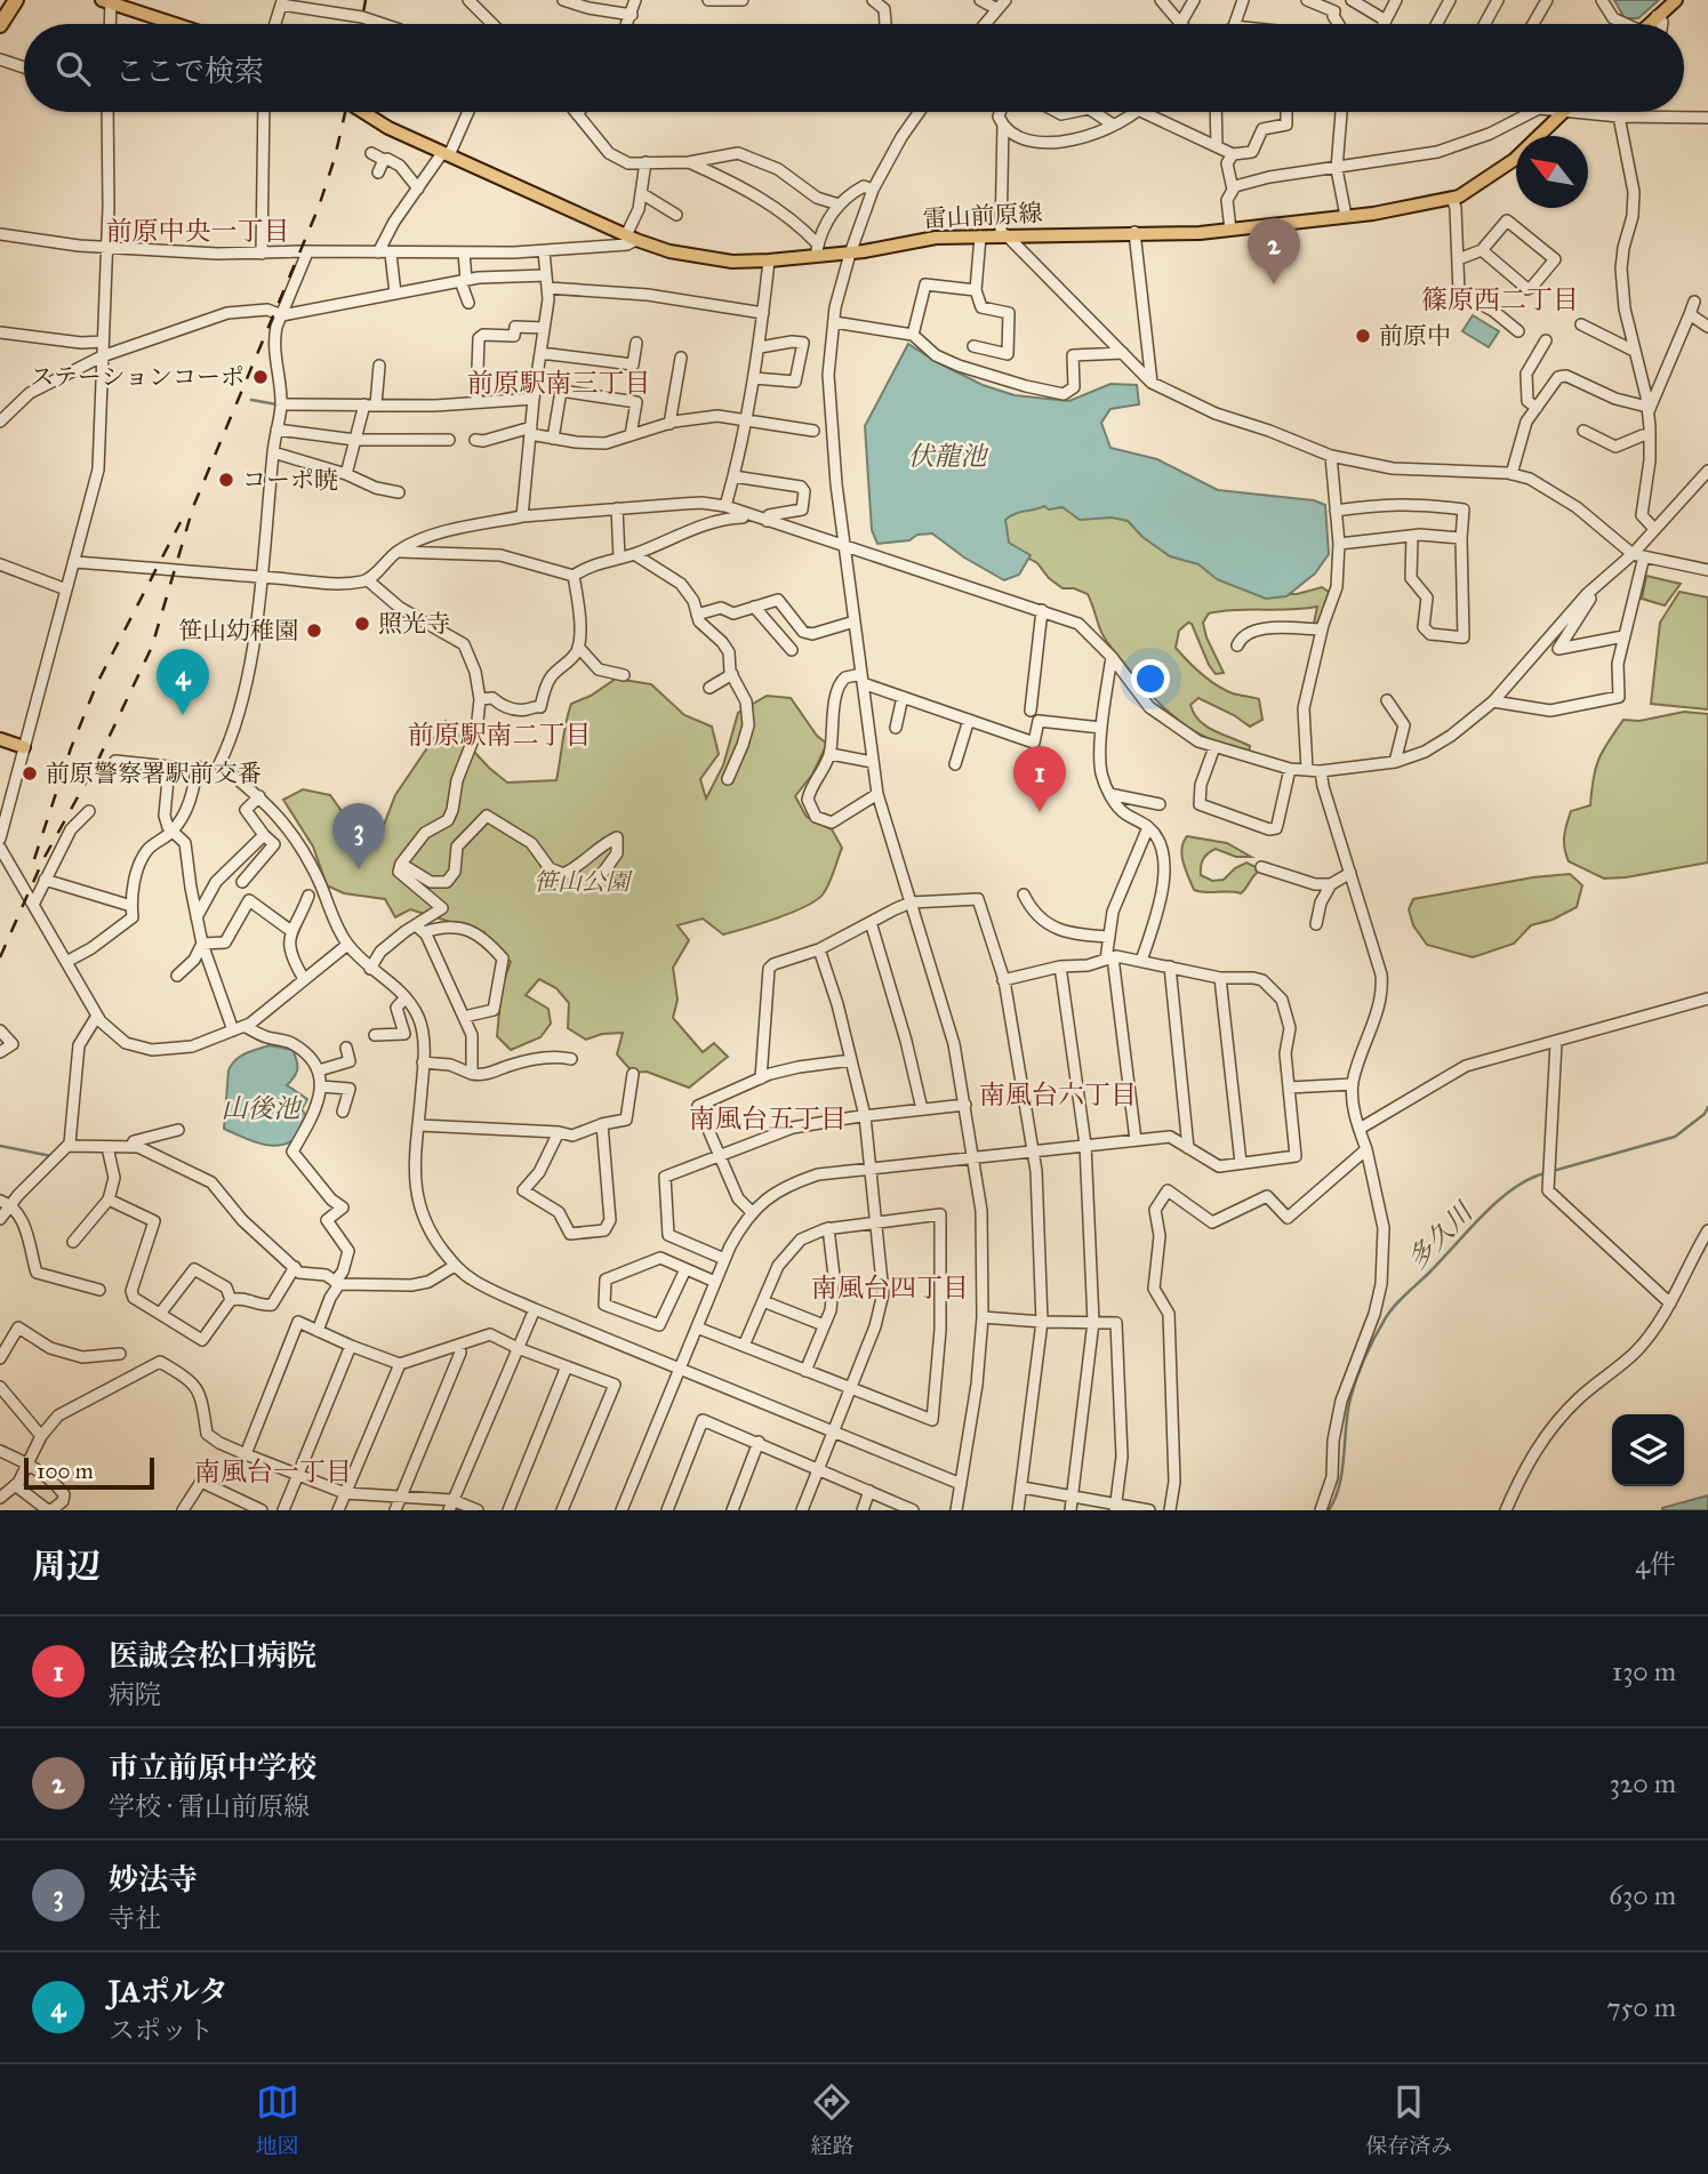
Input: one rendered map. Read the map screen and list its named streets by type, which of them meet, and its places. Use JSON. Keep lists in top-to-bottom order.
{
  "streets": {
    "main road": ["雷山前原線"]
  },
  "districts": [
    "前原中央一丁目",
    "篠原西二丁目",
    "前原駅南三丁目",
    "前原駅南二丁目",
    "南風台六丁目",
    "南風台五丁目",
    "南風台四丁目",
    "南風台一丁目"
  ],
  "water": ["伏龍池", "山後池", "多久川"],
  "parks": ["笹山公園"],
  "places": [
    "前原中",
    "ステーションコーポ",
    "コーポ暁",
    "照光寺",
    "笹山幼稚園",
    "前原警察署駅前交番"
  ],
  "scale_bar": "100 m",
  "north": "top left",
  "page": {
    "search": "ここで検索",
    "pins": [
      "2",
      "4",
      "1",
      "3"
    ],
    "scale": "100 m",
    "heading": ["周辺", "4件"],
    "list": [
      {
        "mark": "1",
        "name": "医誠会松口病院",
        "note": "病院",
        "value": "130 m"
      },
      {
        "mark": "2",
        "name": "市立前原中学校",
        "note": "学校 · 雷山前原線",
        "value": "320 m"
      },
      {
        "mark": "3",
        "name": "妙法寺",
        "note": "寺社",
        "value": "630 m"
      },
      {
        "mark": "4",
        "name": "JAポルタ",
        "note": "スポット",
        "value": "750 m"
      }
    ],
    "nav": ["地図", "経路", "保存済み"]
  }
}
